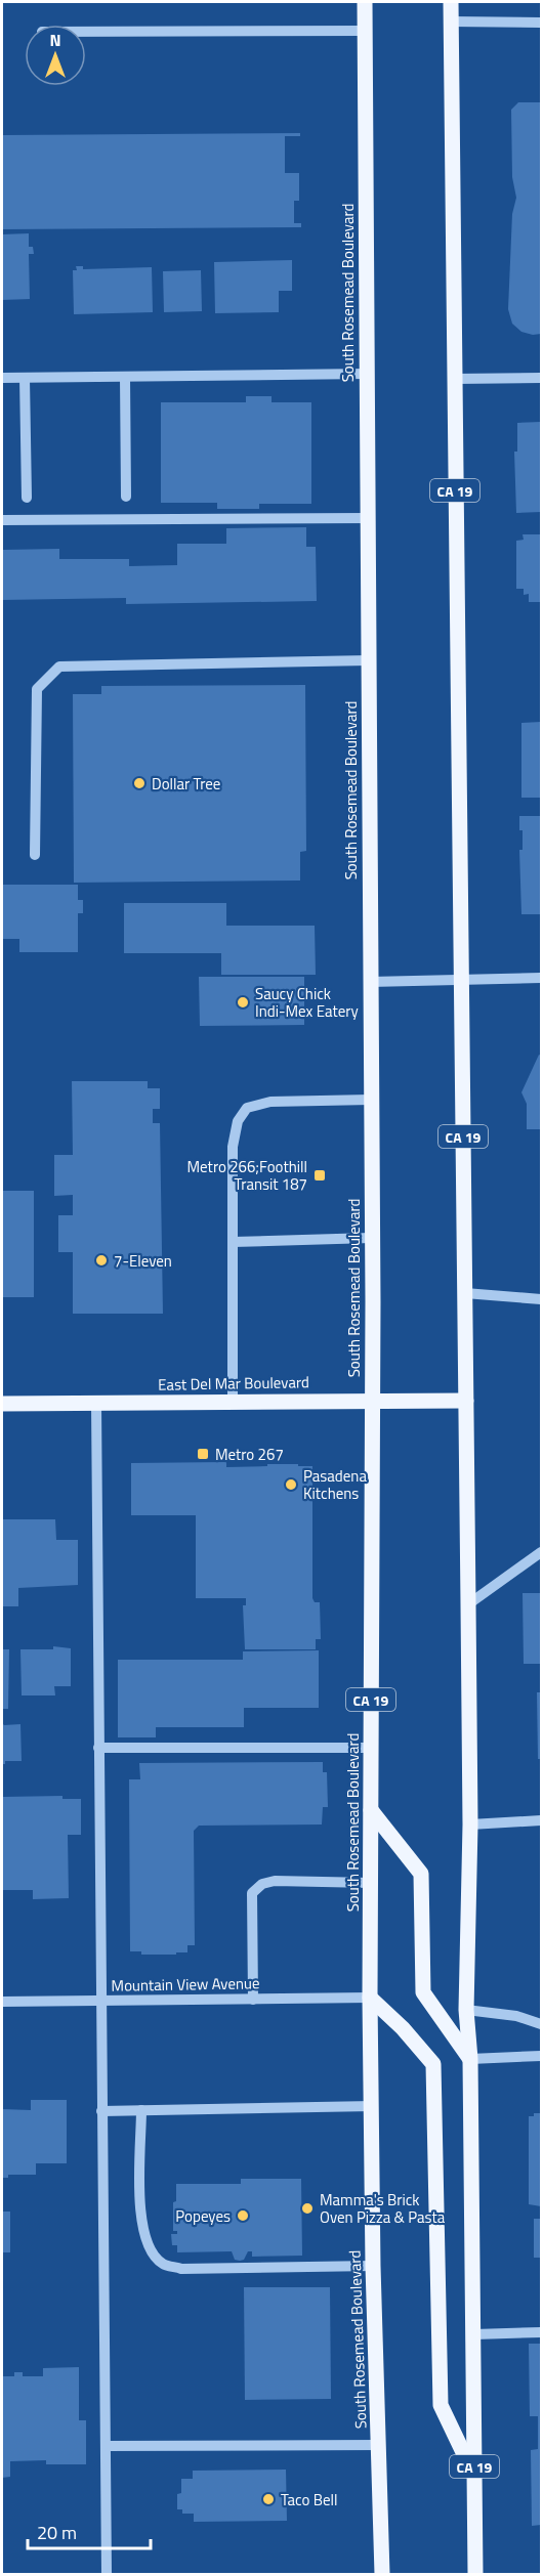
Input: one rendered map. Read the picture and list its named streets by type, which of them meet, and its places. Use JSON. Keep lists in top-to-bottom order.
{
  "streets": {
    "main road": ["South Rosemead Boulevard", "CA 19", "East Del Mar Boulevard"],
    "street": ["Mountain View Avenue"]
  },
  "crossings": [
    ["South Rosemead Boulevard", "East Del Mar Boulevard"],
    ["South Rosemead Boulevard", "Mountain View Avenue"],
    ["CA 19", "East Del Mar Boulevard"]
  ],
  "places": {
    "other": [
      "Dollar Tree",
      "Saucy Chick Indi-Mex Eatery",
      "7-Eleven",
      "Pasadena Kitchens",
      "Mamma's Brick Oven Pizza & Pasta",
      "Popeyes",
      "Taco Bell"
    ],
    "transit": ["Metro 266;Foothill Transit 187", "Metro 267"]
  },
  "scale_bar": "20 m",
  "north": "top"
}
